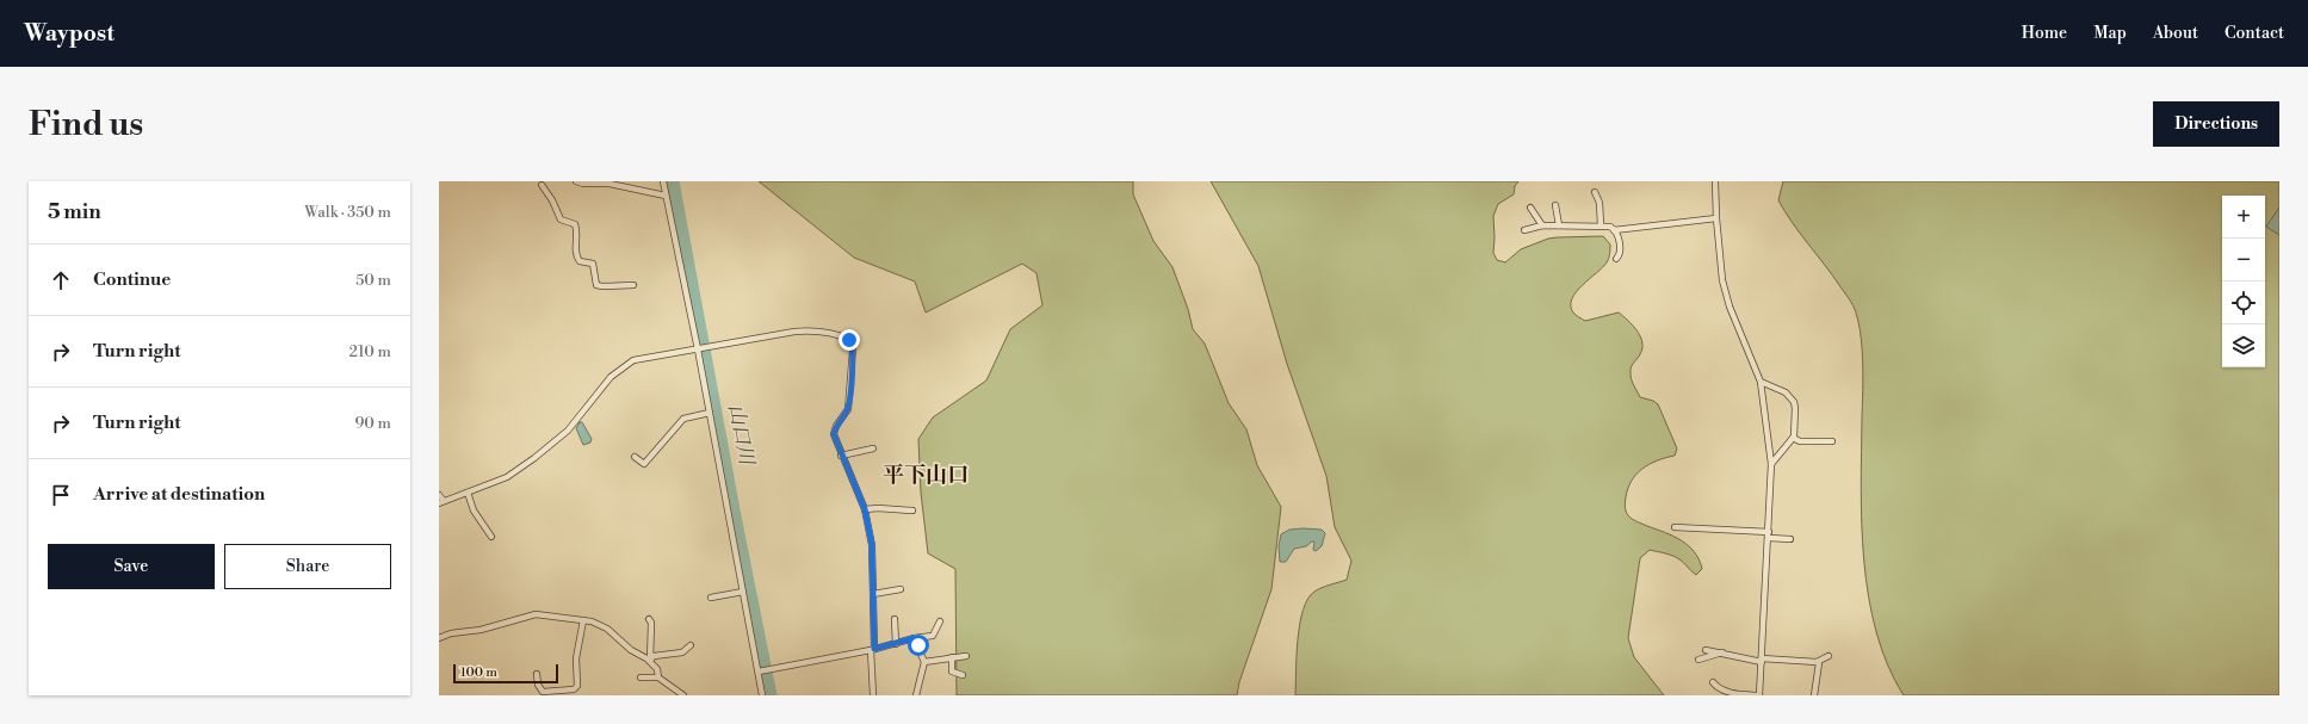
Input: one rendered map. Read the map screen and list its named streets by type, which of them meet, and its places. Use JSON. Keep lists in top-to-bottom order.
{
  "districts": ["平下山口"],
  "water": ["山口川"],
  "scale_bar": "100 m",
  "page": {
    "header": "Waypost",
    "nav": [
      "Home",
      "Map",
      "About",
      "Contact"
    ],
    "buttons": [
      "Directions",
      ["Save", "Share"]
    ],
    "title": "Find us",
    "heading": ["5 min", "Walk · 350 m"],
    "map_buttons": ["+", "−"],
    "list": [
      ["Continue", "50 m"],
      ["Turn right", "210 m"],
      ["Turn right", "90 m"],
      "Arrive at destination"
    ],
    "scale": "100 m"
  }
}
